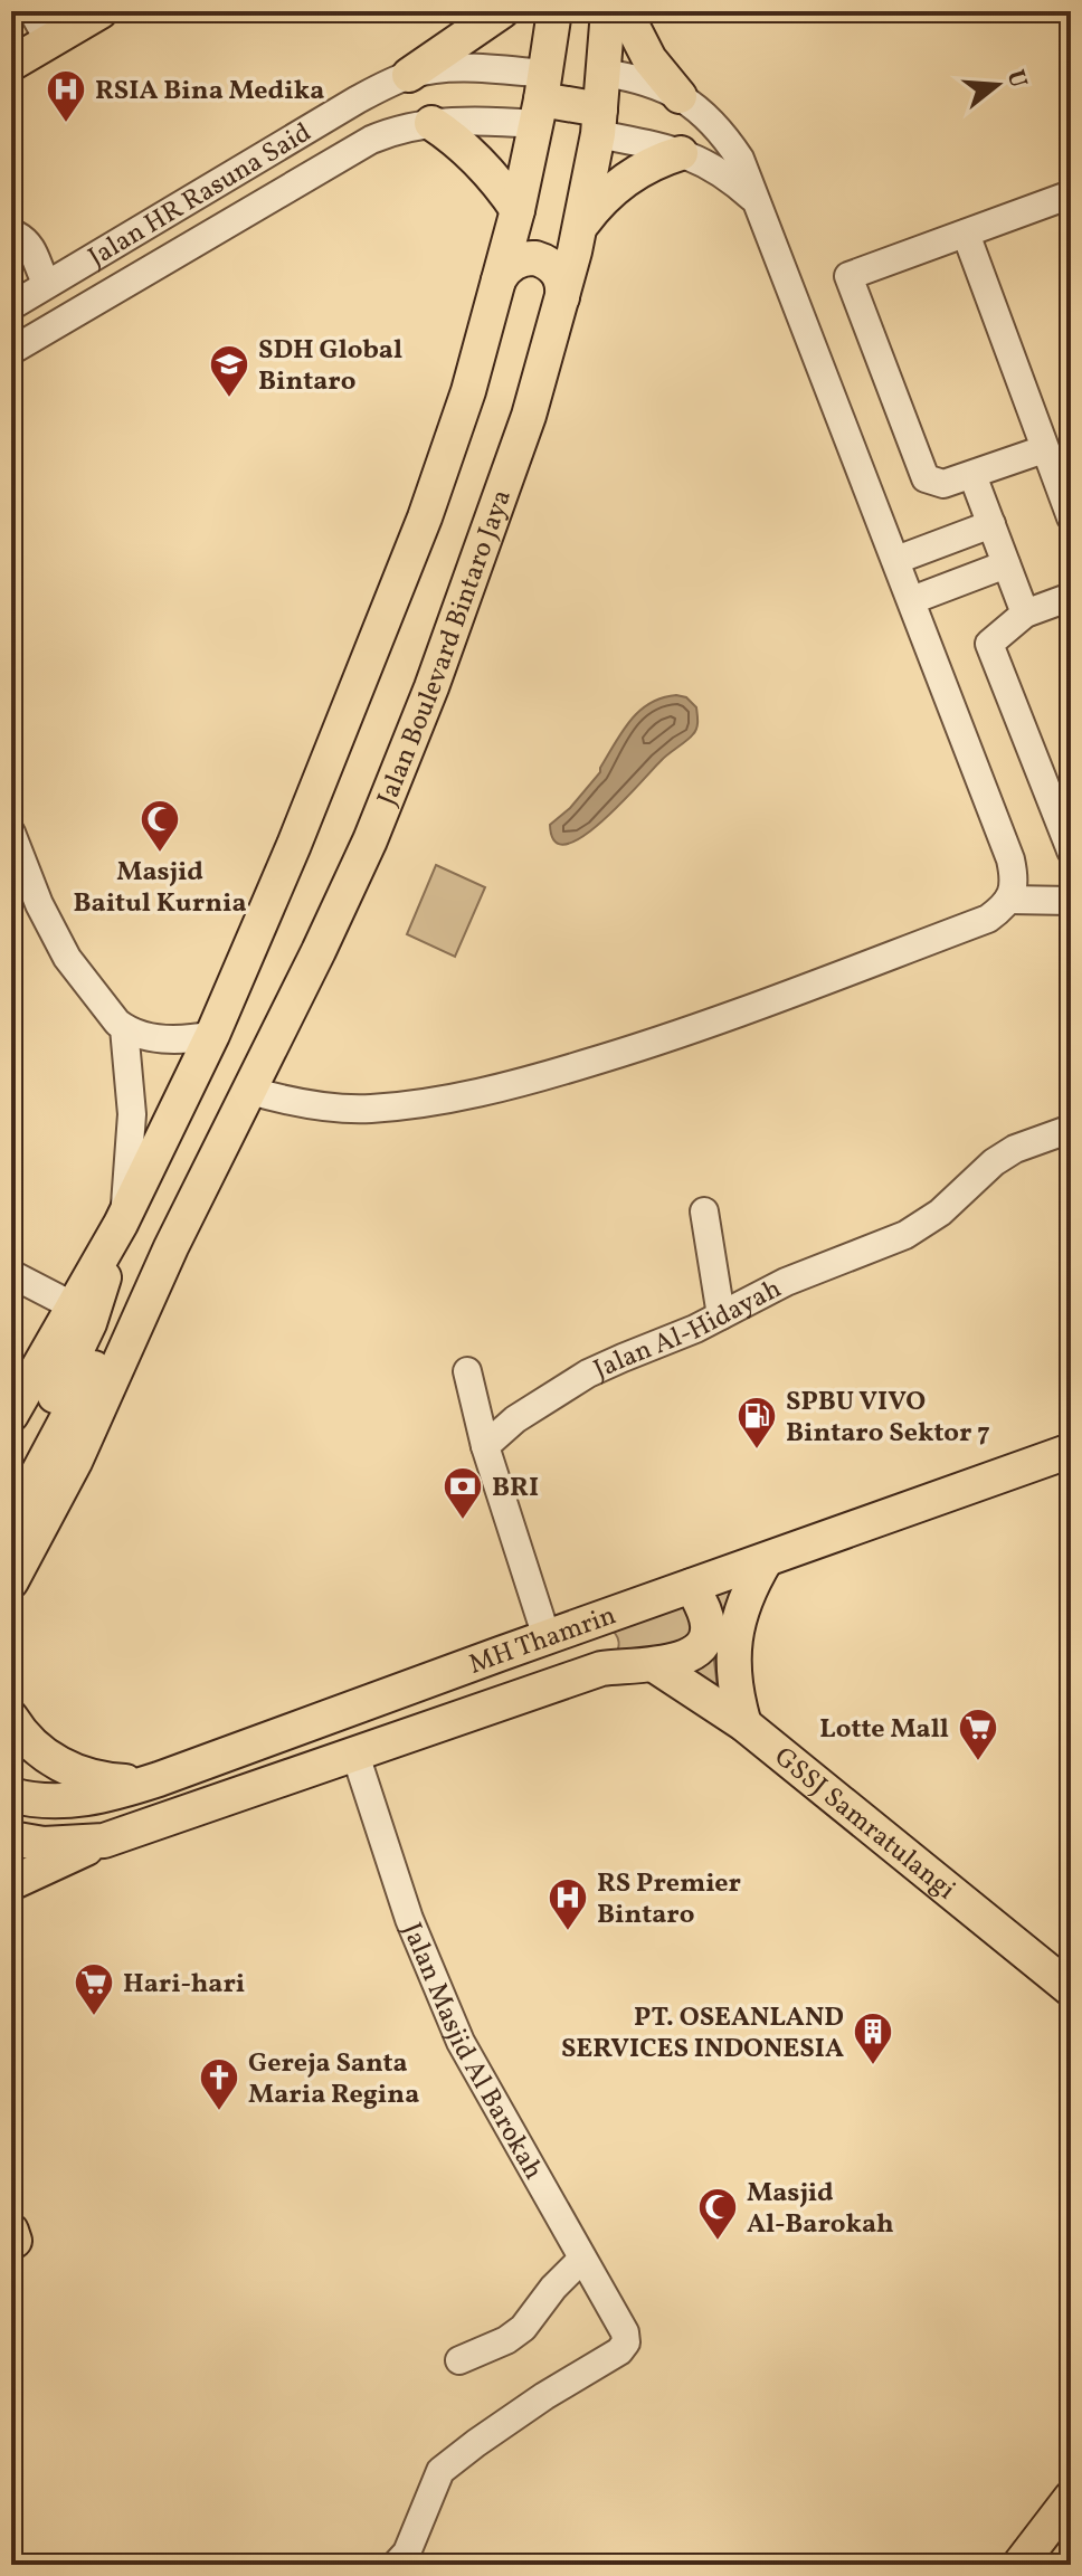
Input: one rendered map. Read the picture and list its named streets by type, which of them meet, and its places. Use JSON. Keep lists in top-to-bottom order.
{
  "streets": {
    "main road": ["Jalan Boulevard Bintaro Jaya", "MH Thamrin", "GSSJ Samratulangi"],
    "street": ["Jalan HR Rasuna Said", "Jalan Al-Hidayah", "Jalan Masjid Al Barokah"]
  },
  "crossings": [
    ["Jalan HR Rasuna Said", "Jalan Boulevard Bintaro Jaya"],
    ["MH Thamrin", "GSSJ Samratulangi"],
    ["MH Thamrin", "Jalan Masjid Al Barokah"]
  ],
  "places": {
    "hospital": ["RSIA Bina Medika", "RS Premier Bintaro"],
    "school or university": ["SDH Global Bintaro"],
    "mosque": ["Masjid Baitul Kurnia", "Masjid Al-Barokah"],
    "fuel station": ["SPBU VIVO Bintaro Sektor 7"],
    "bank": ["BRI"],
    "supermarket": ["Lotte Mall", "Hari-hari"],
    "building": ["PT. OSEANLAND SERVICES INDONESIA"],
    "church": ["Gereja Santa Maria Regina"]
  },
  "north": "right"
}
